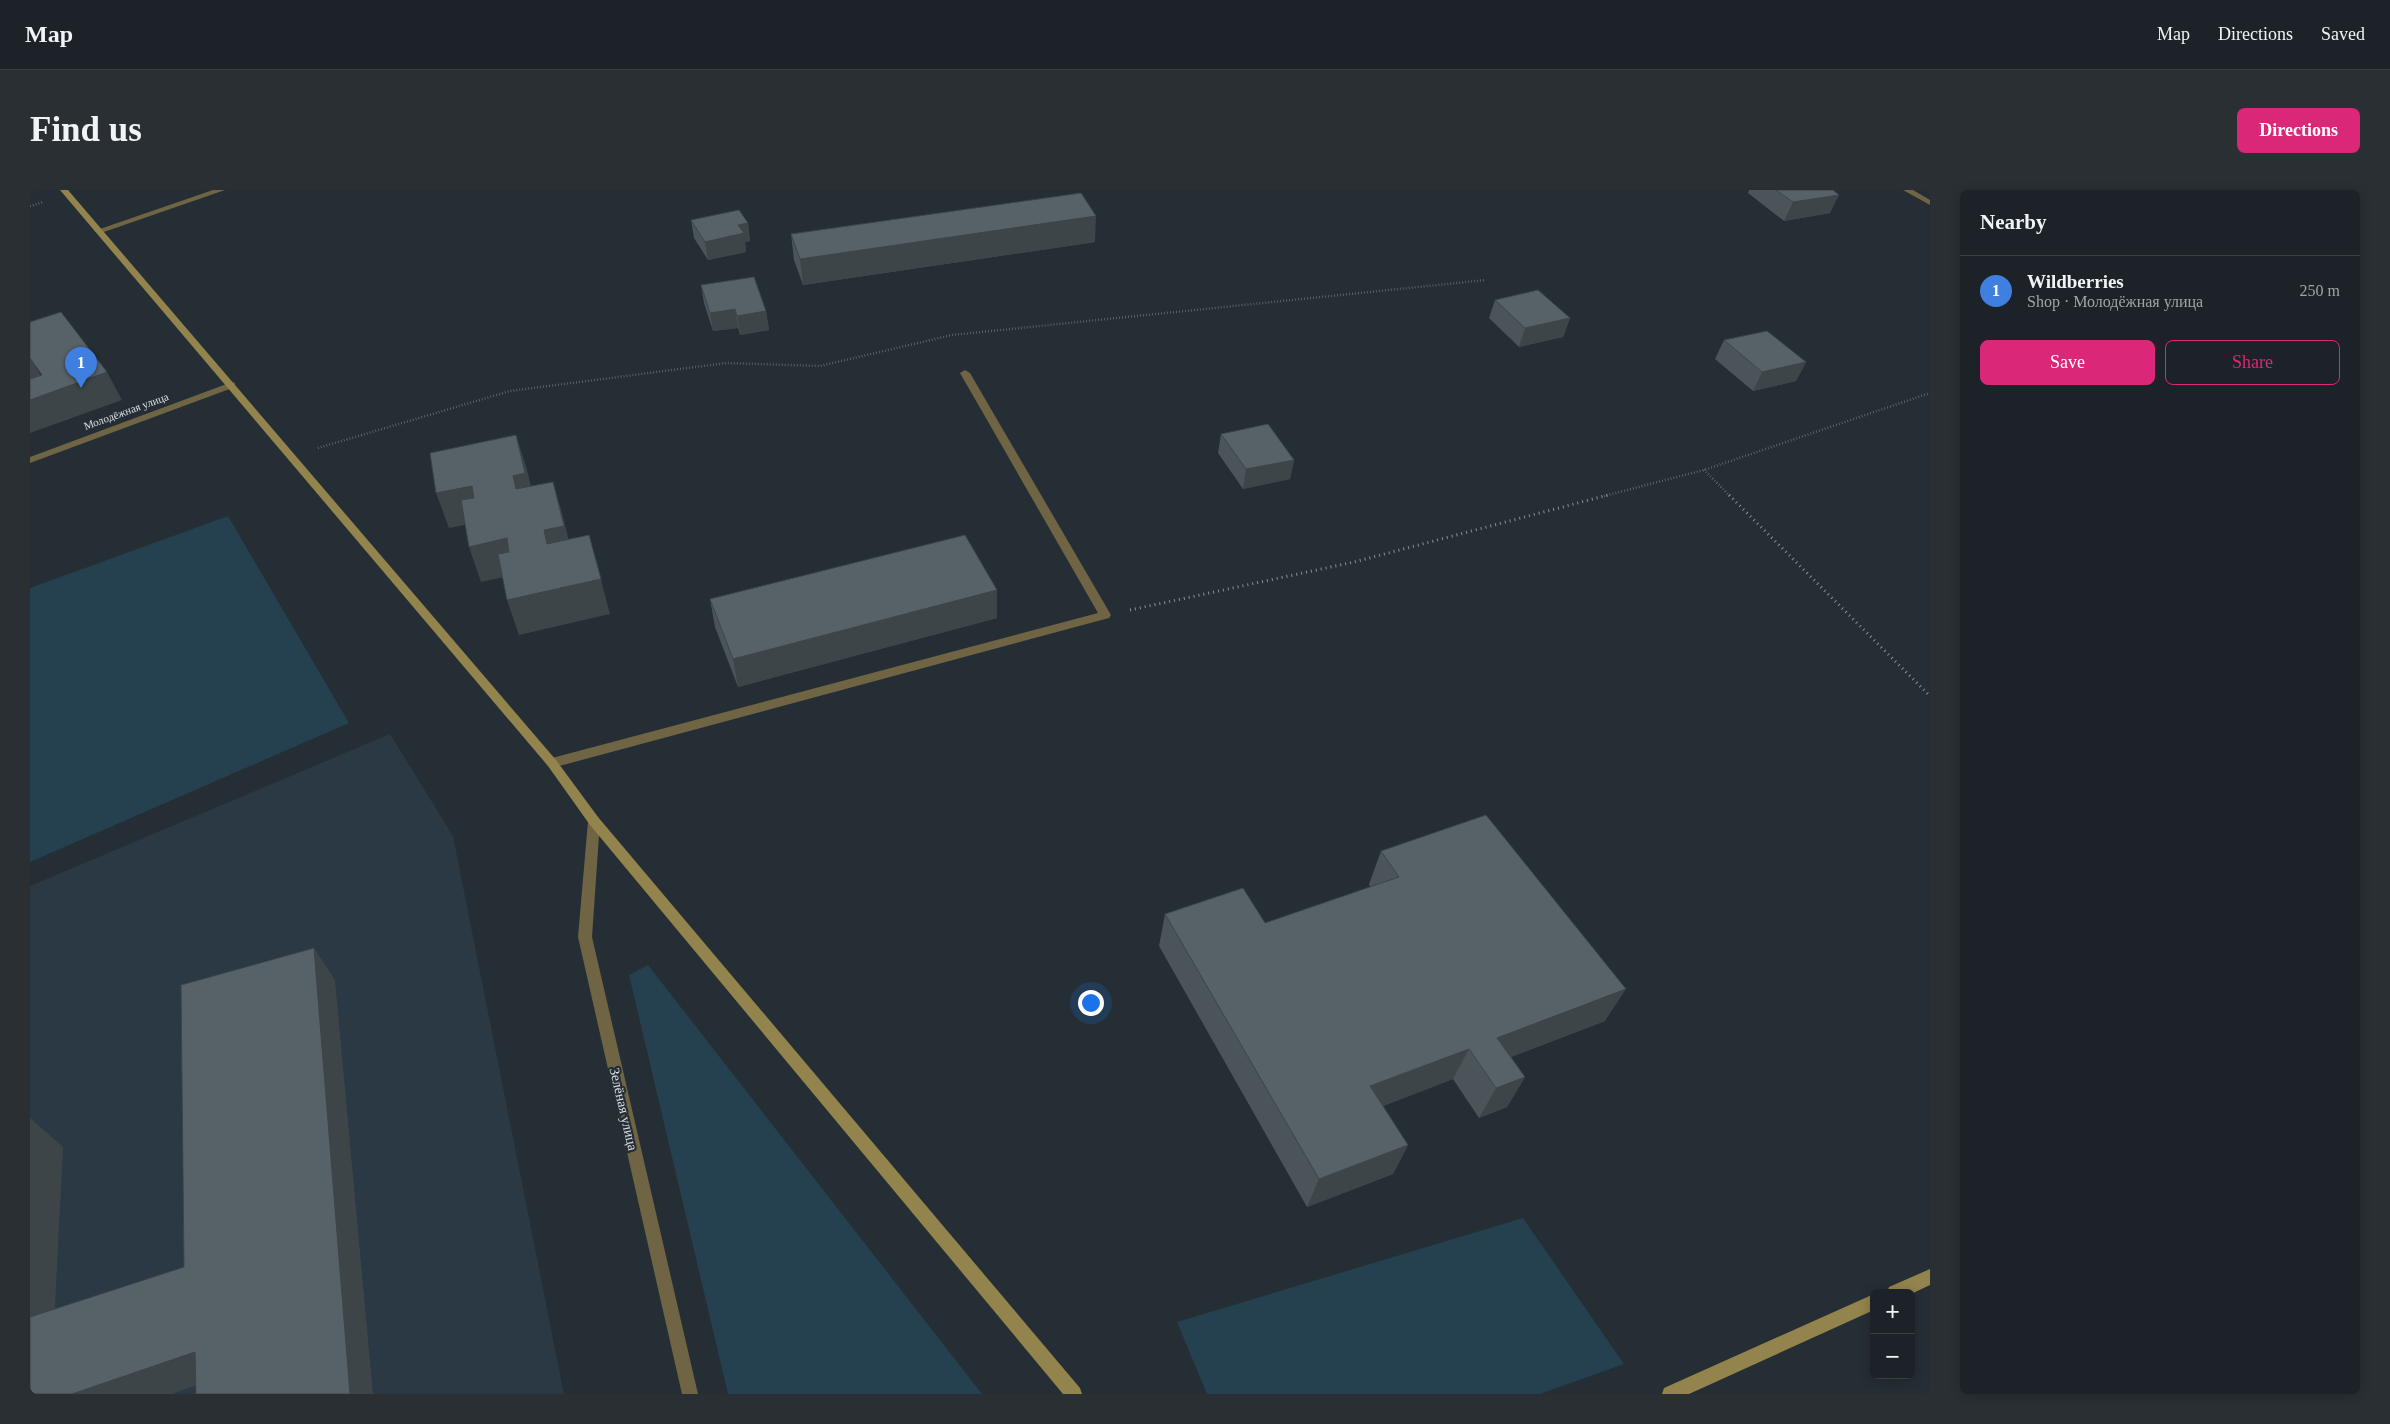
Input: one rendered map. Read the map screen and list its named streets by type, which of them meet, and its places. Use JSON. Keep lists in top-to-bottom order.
{
  "streets": {
    "street": ["Молодёжная улица", "Зелёная улица"]
  },
  "page": {
    "header": "Map",
    "nav": ["Map", "Directions", "Saved"],
    "buttons": [
      "Directions",
      ["Save", "Share"]
    ],
    "title": "Find us",
    "heading": "Nearby",
    "list": [
      {
        "mark": "1",
        "name": "Wildberries",
        "note": "Shop · Молодёжная улица",
        "value": "250 m"
      }
    ],
    "pins": "1",
    "map_buttons": ["+", "−"]
  }
}
